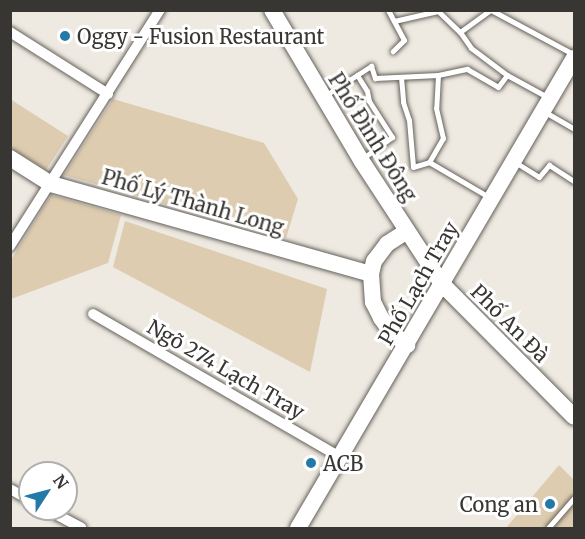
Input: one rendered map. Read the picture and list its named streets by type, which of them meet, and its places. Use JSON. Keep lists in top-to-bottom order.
{
  "streets": {
    "street": [
      "Phố Đình Đông",
      "Phố Lý Thành Long",
      "Phố Lạch Tray",
      "Phố An Đà",
      "Ngõ 274 Lạch Tray"
    ]
  },
  "crossings": [
    ["Phố Đình Đông", "Phố Lạch Tray"],
    ["Phố Đình Đông", "Phố An Đà"],
    ["Phố Lạch Tray", "Phố An Đà"],
    ["Phố Lạch Tray", "Ngõ 274 Lạch Tray"]
  ],
  "places": ["Oggy - Fusion Restaurant", "ACB", "Cong an"],
  "north": "top right"
}
